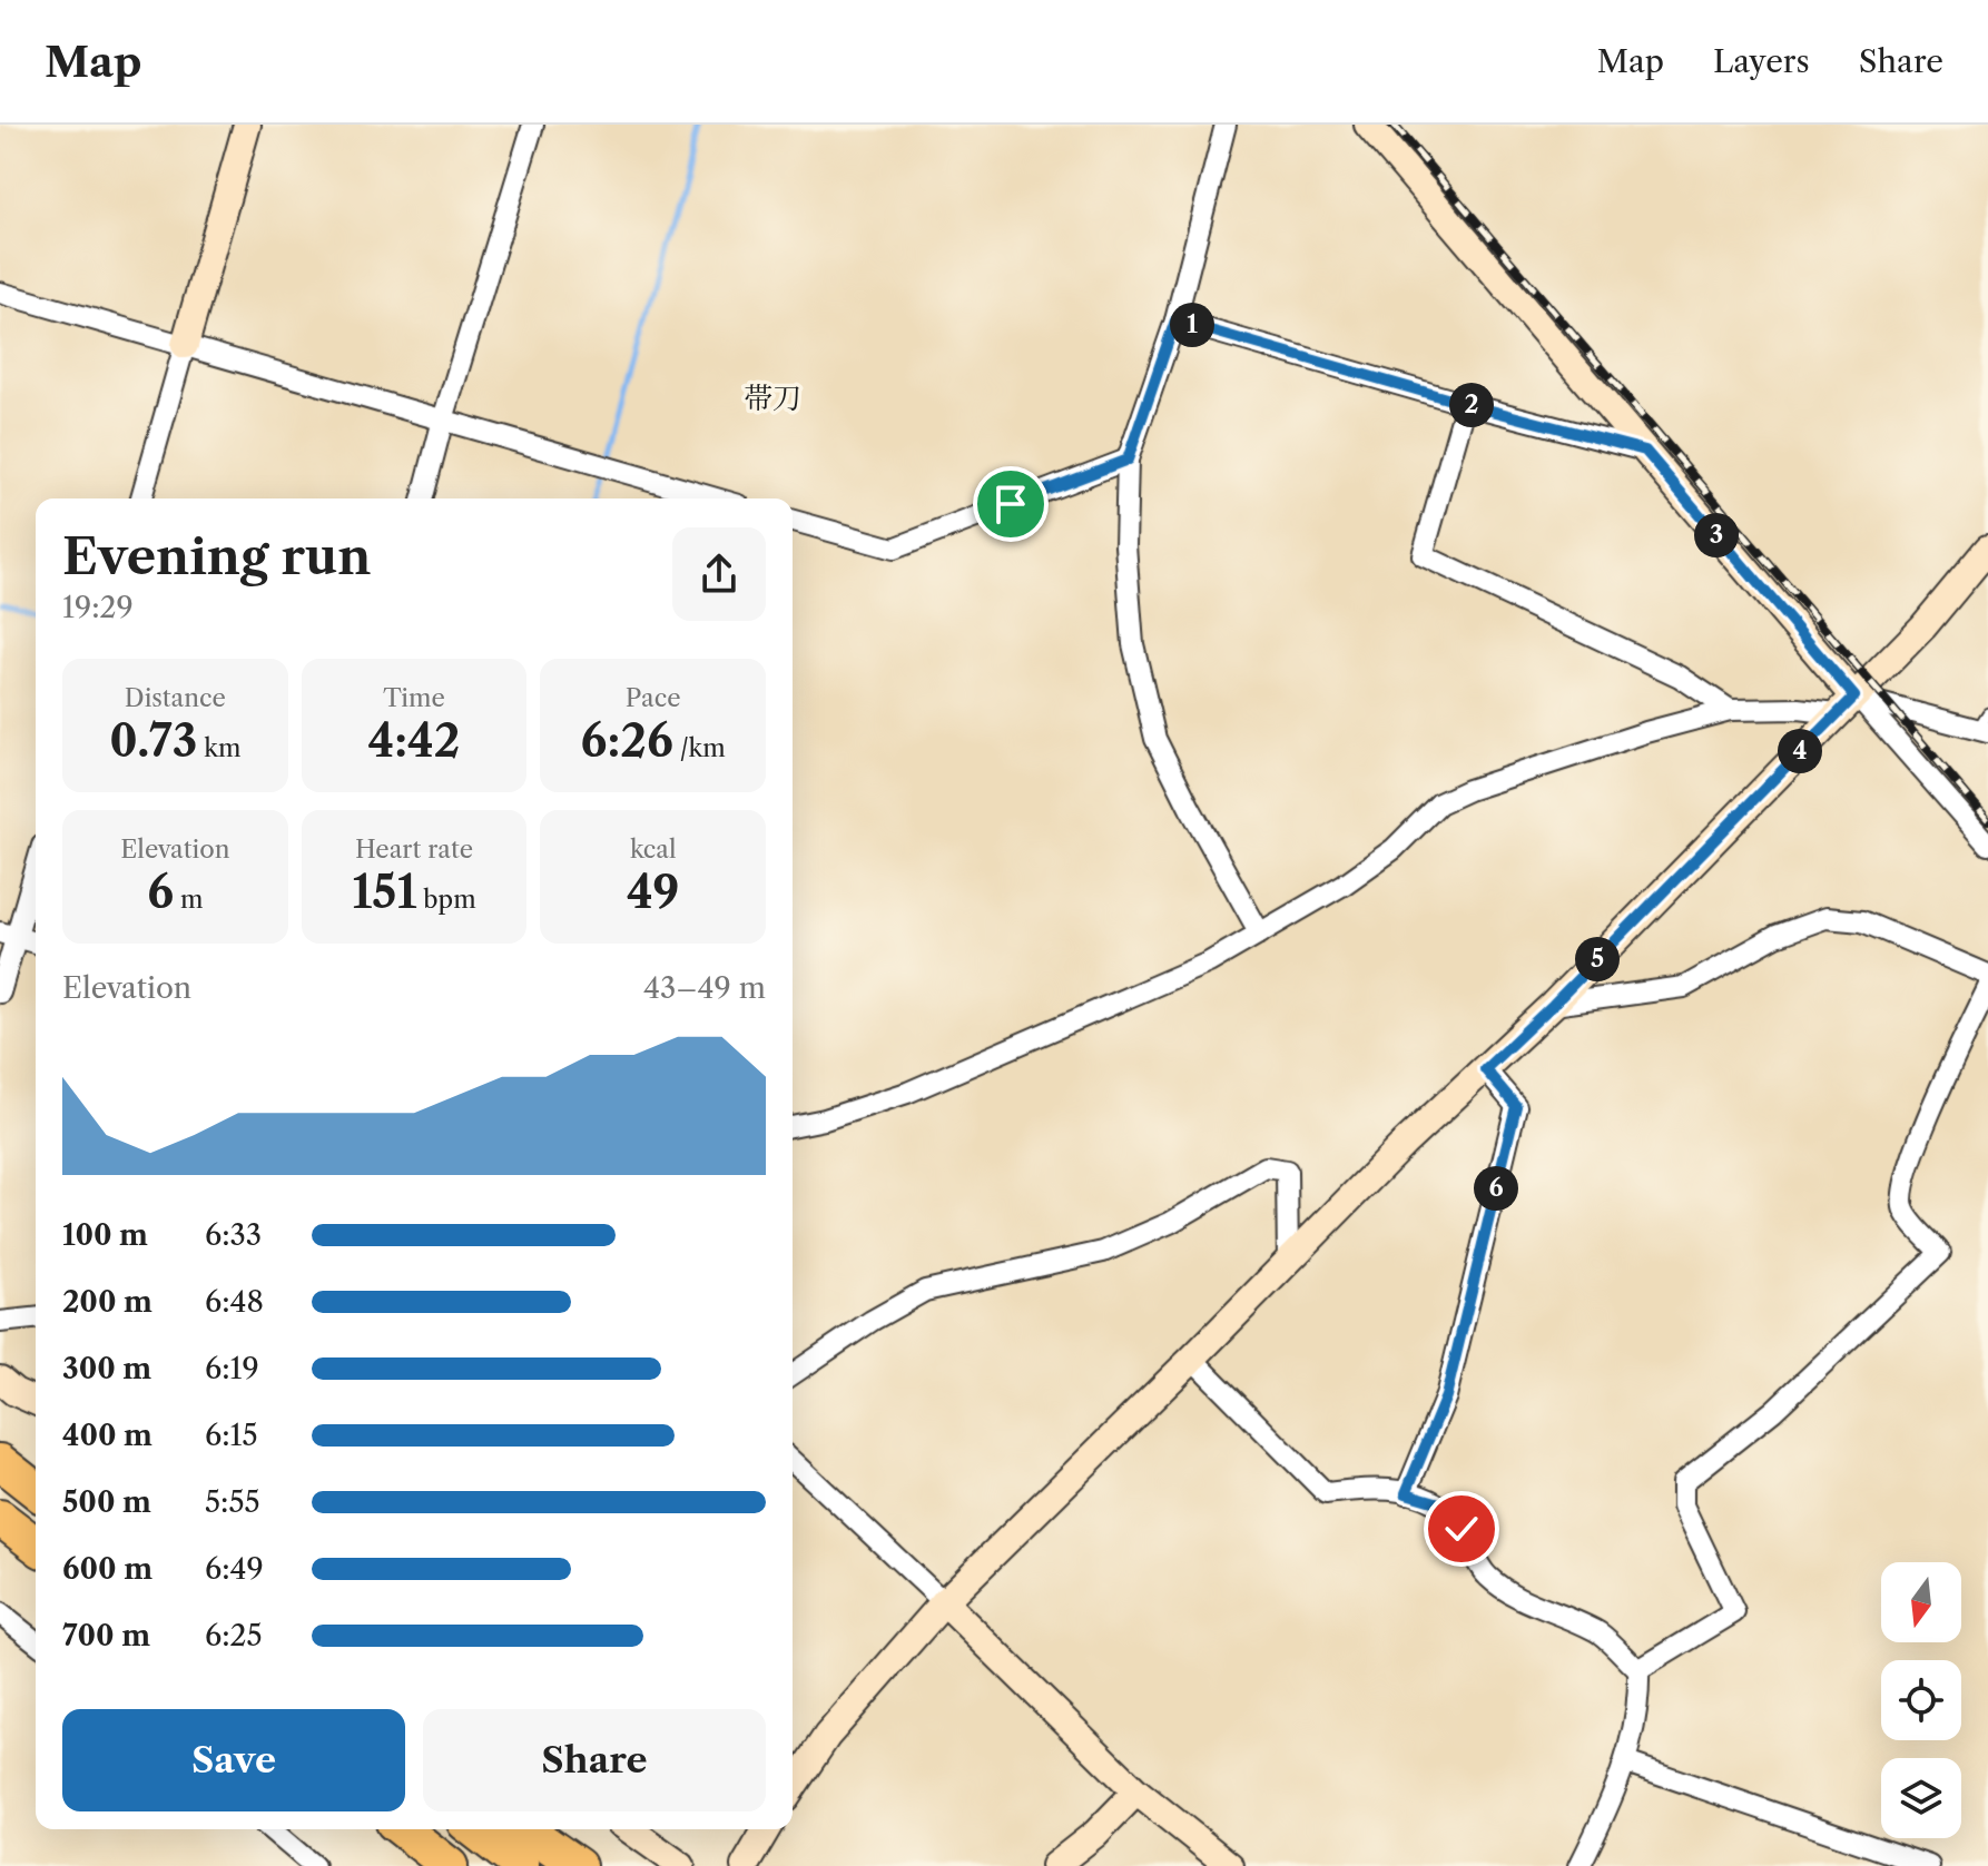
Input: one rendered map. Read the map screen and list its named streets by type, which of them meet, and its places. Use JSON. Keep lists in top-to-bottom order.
{
  "districts": ["帯刀"],
  "north": "bottom",
  "page": {
    "header": "Map",
    "nav": ["Map", "Layers", "Share"],
    "pins": [
      "1",
      "2",
      "3",
      "4",
      "5",
      "6"
    ],
    "heading": ["Evening run", "19:29"],
    "stats": [
      ["Distance", "0.73 km"],
      ["Time", "4:42"],
      ["Pace", "6:26 /km"],
      ["Elevation", "6 m"],
      ["Heart rate", "151 bpm"],
      ["kcal", "49"]
    ],
    "chart": ["Elevation", "43–49 m"],
    "list": [
      {
        "name": "100 m",
        "note": "6:33"
      },
      {
        "name": "200 m",
        "note": "6:48"
      },
      {
        "name": "300 m",
        "note": "6:19"
      },
      {
        "name": "400 m",
        "note": "6:15"
      },
      {
        "name": "500 m",
        "note": "5:55"
      },
      {
        "name": "600 m",
        "note": "6:49"
      },
      {
        "name": "700 m",
        "note": "6:25"
      }
    ],
    "buttons": ["Save", "Share"]
  }
}
